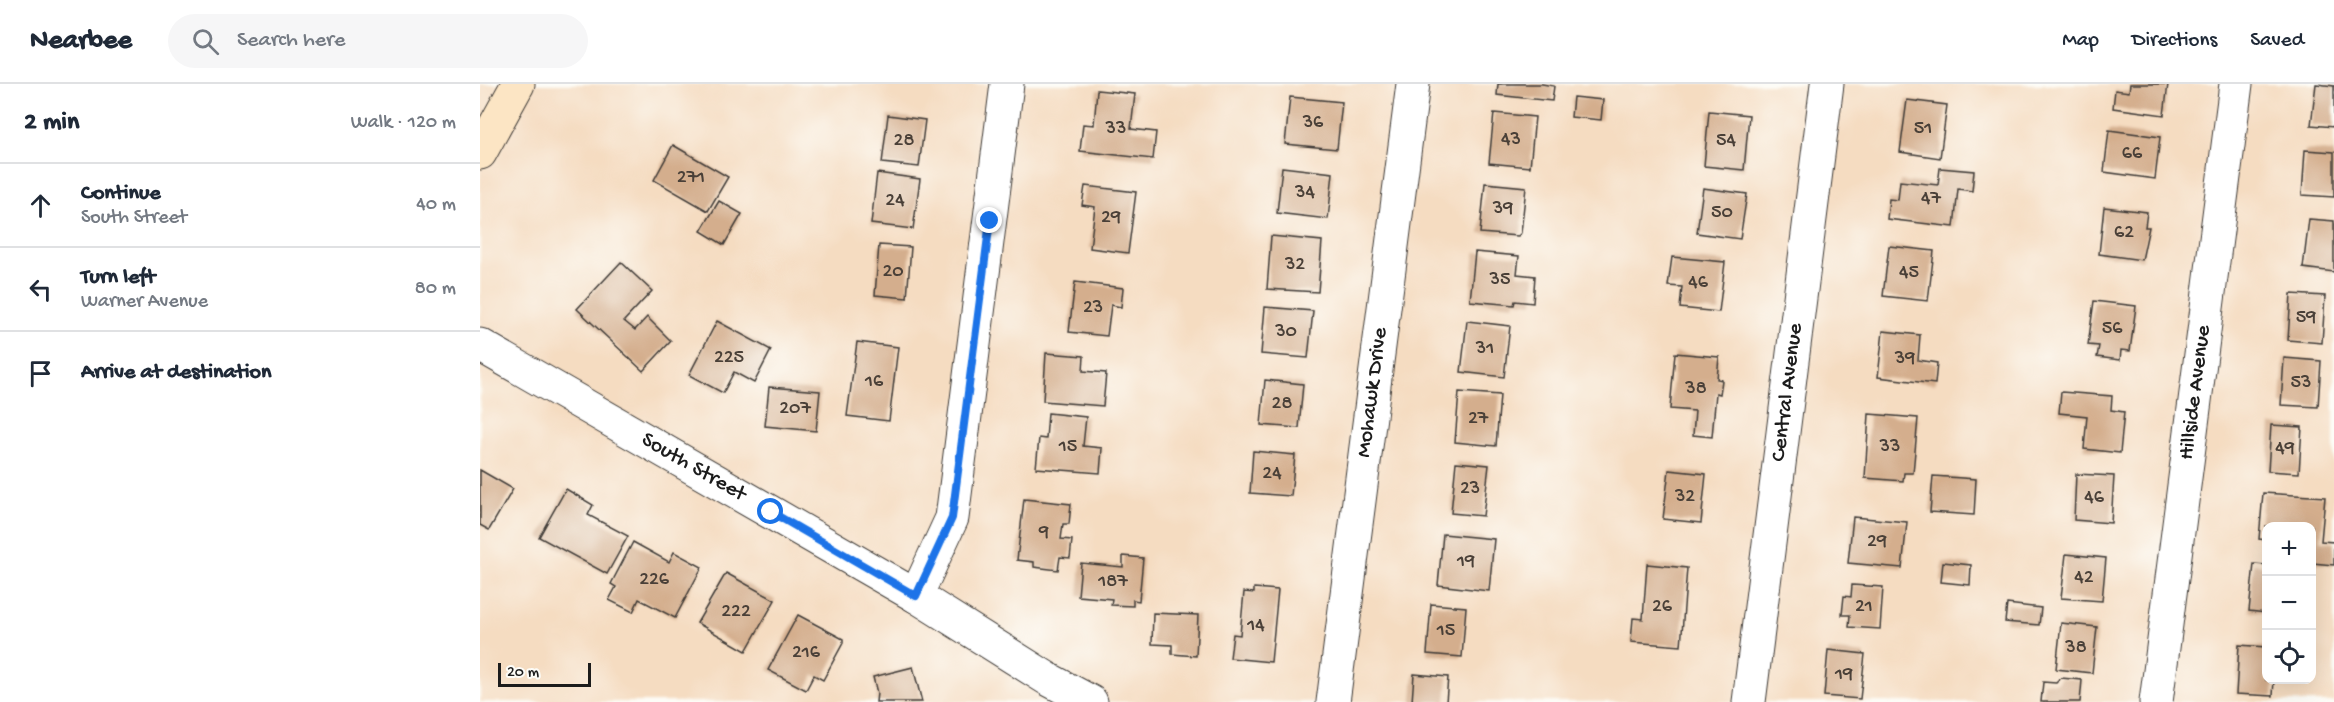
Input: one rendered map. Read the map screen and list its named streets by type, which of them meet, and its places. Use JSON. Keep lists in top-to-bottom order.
{
  "streets": {
    "street": [
      "Mohawk Drive",
      "Central Avenue",
      "Hillside Avenue",
      "South Street"
    ]
  },
  "house_numbers": [
    "36",
    "33",
    "51",
    "43",
    "28",
    "54",
    "66",
    "271",
    "34",
    "47",
    "24",
    "39",
    "50",
    "29",
    "62",
    "32",
    "20",
    "45",
    "35",
    "46",
    "23",
    "59",
    "56",
    "30",
    "31",
    "225",
    "39",
    "16",
    "53",
    "38",
    "28",
    "207",
    "27",
    "15",
    "33",
    "49",
    "24",
    "23",
    "32",
    "46",
    "9",
    "29",
    "19",
    "42",
    "226",
    "187",
    "26",
    "21",
    "222",
    "14",
    "15",
    "38",
    "216",
    "19"
  ],
  "scale_bar": "20 m",
  "page": {
    "header": "Nearbee",
    "search": "Search here",
    "nav": ["Map", "Directions", "Saved"],
    "heading": ["2 min", "Walk · 120 m"],
    "list": [
      ["Continue", "South Street", "40 m"],
      ["Turn left", "Warner Avenue", "80 m"],
      "Arrive at destination"
    ],
    "map_buttons": ["+", "−"],
    "scale": "20 m"
  }
}
